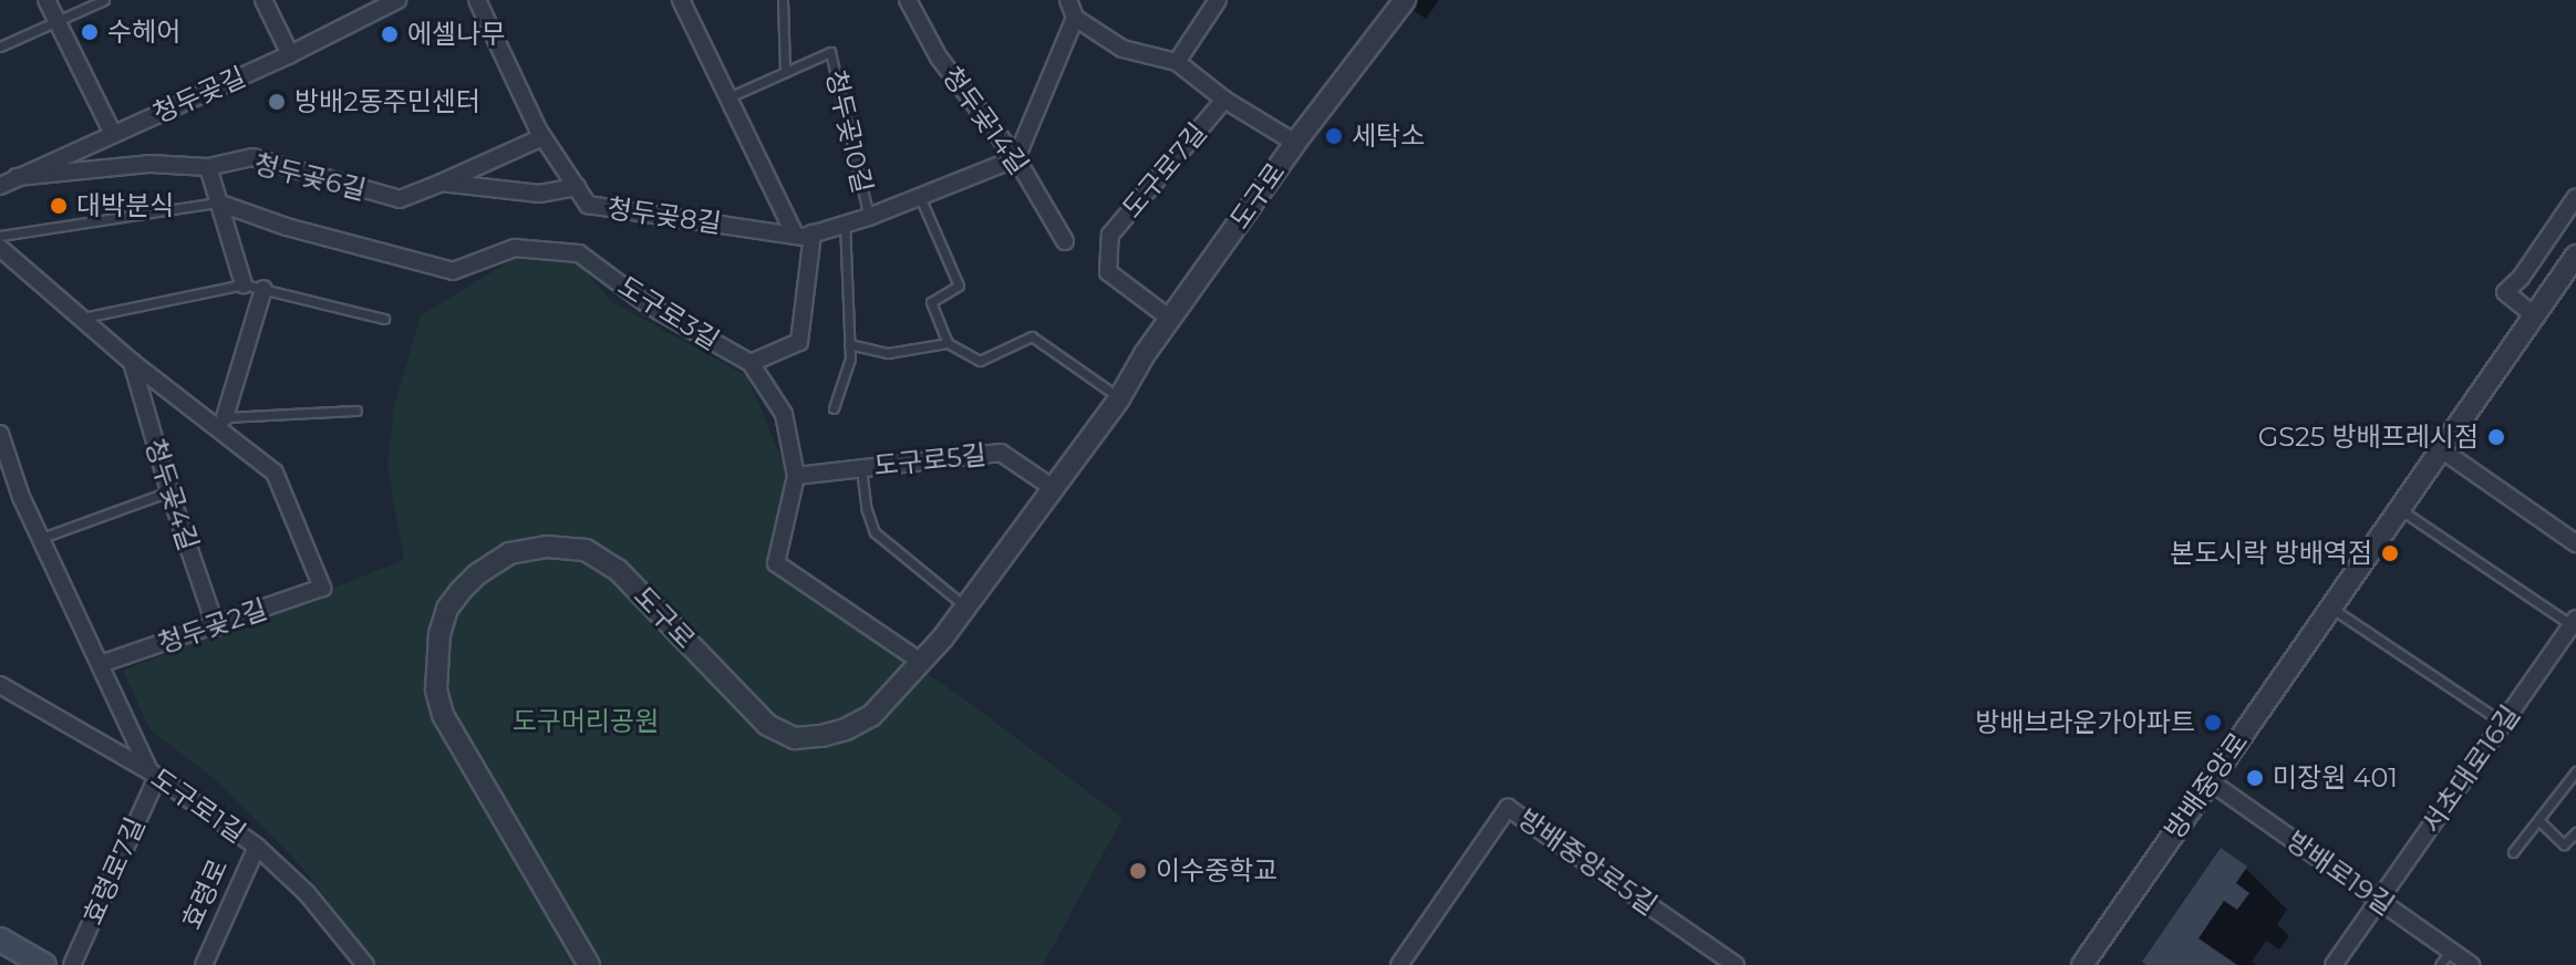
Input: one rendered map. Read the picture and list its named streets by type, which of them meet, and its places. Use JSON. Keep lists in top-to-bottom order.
{
  "streets": {
    "street": [
      "청두곶길",
      "청두곶14길",
      "도구로7길",
      "청두곶6길",
      "도구로",
      "청두곶8길",
      "도구로3길",
      "도구로5길",
      "청두곶4길",
      "청두곶2길",
      "서초대로16길",
      "방배중앙로",
      "도구로1길",
      "방배중앙로5길",
      "효령로7길",
      "방배로19길",
      "효령로"
    ],
    "lane": ["청두곶10길"]
  },
  "crossings": [
    ["청두곶길", "청두곶6길"],
    ["청두곶14길", "청두곶8길"],
    ["청두곶10길", "청두곶8길"],
    ["도구로7길", "도구로"],
    ["청두곶6길", "청두곶8길"],
    ["도구로", "도구로3길"],
    ["도구로", "도구로5길"],
    ["도구로3길", "도구로5길"],
    ["청두곶4길", "청두곶2길"],
    ["서초대로16길", "방배로19길"],
    ["방배중앙로", "방배로19길"],
    ["도구로1길", "효령로7길"],
    ["도구로1길", "효령로"]
  ],
  "parks": ["도구머리공원"],
  "places": [
    "수헤어",
    "에셀나무",
    "방배2동주민센터",
    "세탁소",
    "대박분식",
    "GS25 방배프레시점",
    "본도시락 방배역점",
    "방배브라운가아파트",
    "미장원 401",
    "이수중학교"
  ]
}
